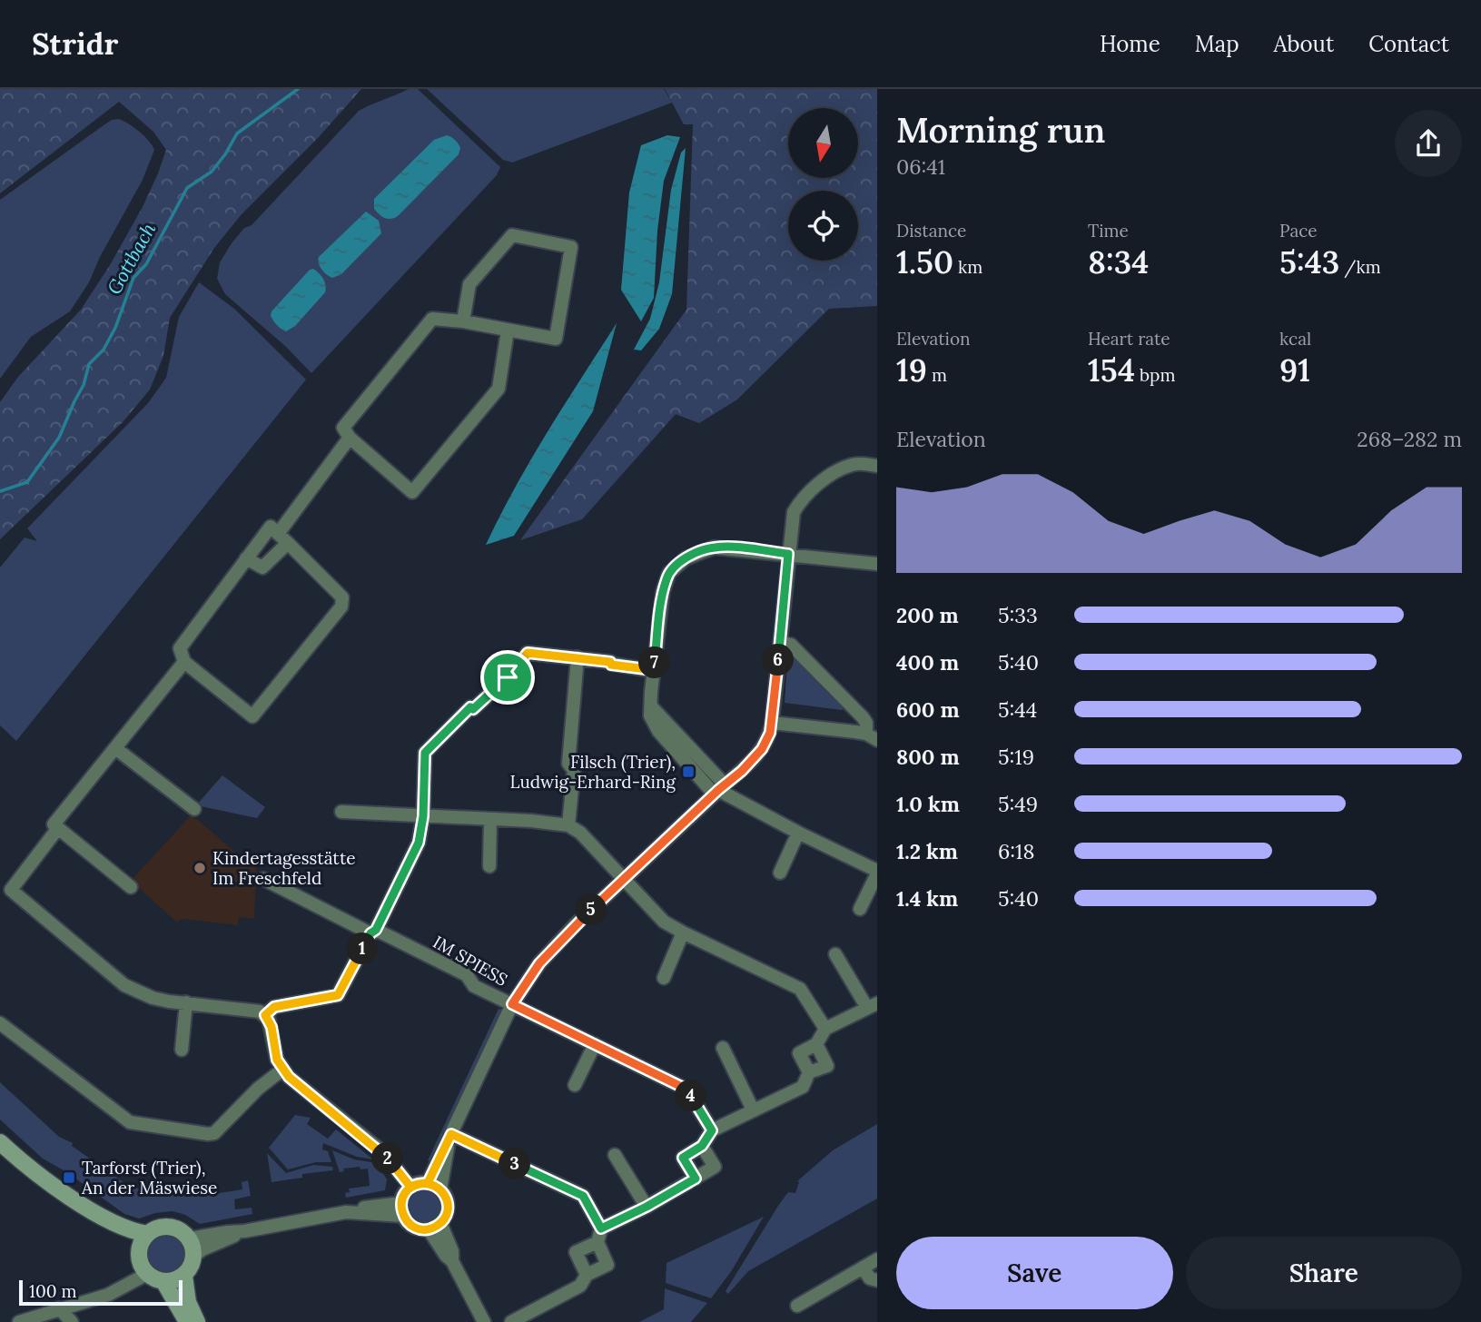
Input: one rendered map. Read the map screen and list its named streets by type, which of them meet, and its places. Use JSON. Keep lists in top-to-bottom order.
{
  "streets": {
    "street": ["IM SPIESS"]
  },
  "water": ["Gottbach"],
  "places": {
    "transit": ["Filsch (Trier), Ludwig-Erhard-Ring", "Tarforst (Trier), An der Mäswiese"],
    "other": ["Kindertagesstätte Im Freschfeld"]
  },
  "scale_bar": "100 m",
  "north": "bottom",
  "page": {
    "header": "Stridr",
    "nav": [
      "Home",
      "Map",
      "About",
      "Contact"
    ],
    "heading": ["Morning run", "06:41"],
    "stats": [
      ["Distance", "1.50 km"],
      ["Time", "8:34"],
      ["Pace", "5:43 /km"],
      ["Elevation", "19 m"],
      ["Heart rate", "154 bpm"],
      ["kcal", "91"]
    ],
    "chart": ["Elevation", "268–282 m"],
    "list": [
      {
        "name": "200 m",
        "note": "5:33"
      },
      {
        "name": "400 m",
        "note": "5:40"
      },
      {
        "name": "600 m",
        "note": "5:44"
      },
      {
        "name": "800 m",
        "note": "5:19"
      },
      {
        "name": "1.0 km",
        "note": "5:49"
      },
      {
        "name": "1.2 km",
        "note": "6:18"
      },
      {
        "name": "1.4 km",
        "note": "5:40"
      }
    ],
    "pins": [
      "6",
      "7",
      "5",
      "1",
      "4",
      "2",
      "3"
    ],
    "buttons": ["Save", "Share"],
    "scale": "100 m"
  }
}
